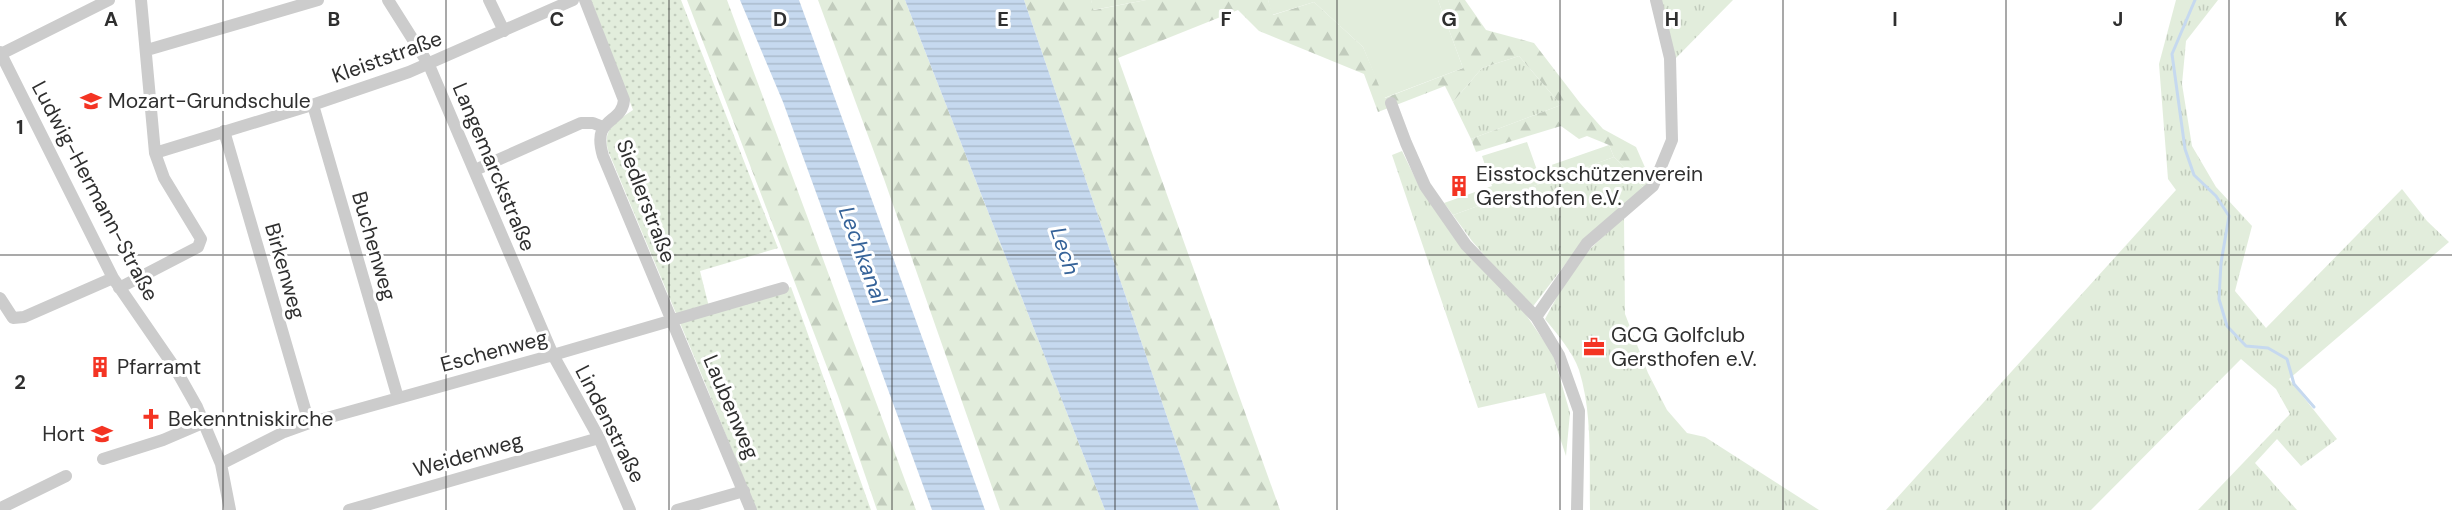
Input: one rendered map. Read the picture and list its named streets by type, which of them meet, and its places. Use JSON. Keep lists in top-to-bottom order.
{
  "streets": {
    "street": [
      "Kleiststraße",
      "Langemarckstraße",
      "Ludwig-Hermann-Straße",
      "Siedlerstraße",
      "Buchenweg",
      "Birkenweg",
      "Eschenweg",
      "Laubenweg",
      "Lindenstraße",
      "Weidenweg"
    ]
  },
  "crossings": [
    ["Kleiststraße", "Langemarckstraße"],
    ["Kleiststraße", "Buchenweg"],
    ["Kleiststraße", "Birkenweg"],
    ["Langemarckstraße", "Eschenweg"],
    ["Langemarckstraße", "Lindenstraße"],
    ["Ludwig-Hermann-Straße", "Eschenweg"],
    ["Siedlerstraße", "Eschenweg"],
    ["Siedlerstraße", "Laubenweg"],
    ["Buchenweg", "Eschenweg"],
    ["Birkenweg", "Eschenweg"],
    ["Eschenweg", "Laubenweg"],
    ["Eschenweg", "Lindenstraße"],
    ["Lindenstraße", "Weidenweg"]
  ],
  "water": ["Lech", "Lechkanal"],
  "places": {
    "school or university": ["Mozart-Grundschule", "Hort"],
    "building": ["Eisstockschützenverein Gersthofen e.V.", "Pfarramt"],
    "office": ["GCG Golfclub Gersthofen e.V."],
    "church": ["Bekenntniskirche"]
  },
  "grid": {
    "columns": [
      "A",
      "B",
      "C",
      "D",
      "E",
      "F",
      "G",
      "H",
      "I",
      "J",
      "K"
    ],
    "rows": ["1", "2"]
  }
}
